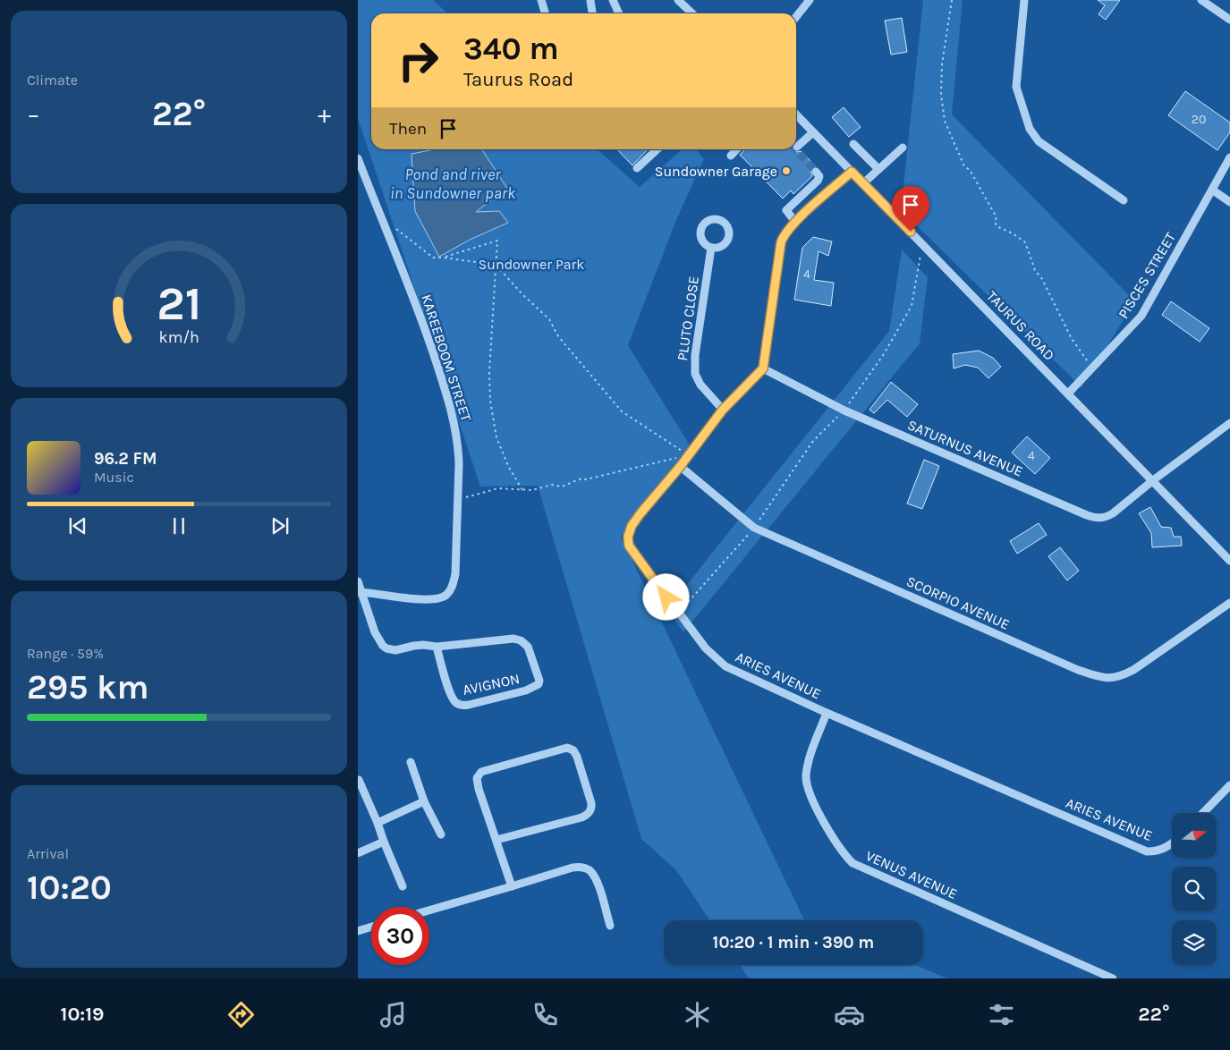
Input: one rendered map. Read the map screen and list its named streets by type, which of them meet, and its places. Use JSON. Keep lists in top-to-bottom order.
{
  "streets": {
    "street": [
      "PISCES STREET",
      "PLUTO CLOSE",
      "TAURUS ROAD",
      "KAREEBOOM STREET",
      "SATURNUS AVENUE",
      "SCORPIO AVENUE",
      "ARIES AVENUE",
      "AVIGNON",
      "VENUS AVENUE"
    ]
  },
  "crossings": [
    ["PISCES STREET", "TAURUS ROAD"],
    ["PLUTO CLOSE", "ARIES AVENUE"],
    ["TAURUS ROAD", "SATURNUS AVENUE"],
    ["KAREEBOOM STREET", "AVIGNON"],
    ["SATURNUS AVENUE", "ARIES AVENUE"],
    ["SCORPIO AVENUE", "ARIES AVENUE"],
    ["ARIES AVENUE", "VENUS AVENUE"]
  ],
  "water": ["Pond and river in Sundowner park"],
  "parks": ["Sundowner Park"],
  "places": ["Sundowner Garage"],
  "house_numbers": ["20", "4", "4"],
  "north": "right",
  "page": {
    "tile": [
      "Climate",
      ["Range · 59%", "295 km"],
      ["Arrival", "10:20"]
    ],
    "turn": ["340 m", "Taurus Road"],
    "heat": ["−", "22°", "+"],
    "then": "Then",
    "song": ["96.2 FM", "Music"],
    "limit": "30",
    "trip": "10:20 · 1 min · 390 m",
    "tabs": ["10:19", "22°"],
    "gauge": ["21", "km/h"]
  }
}
